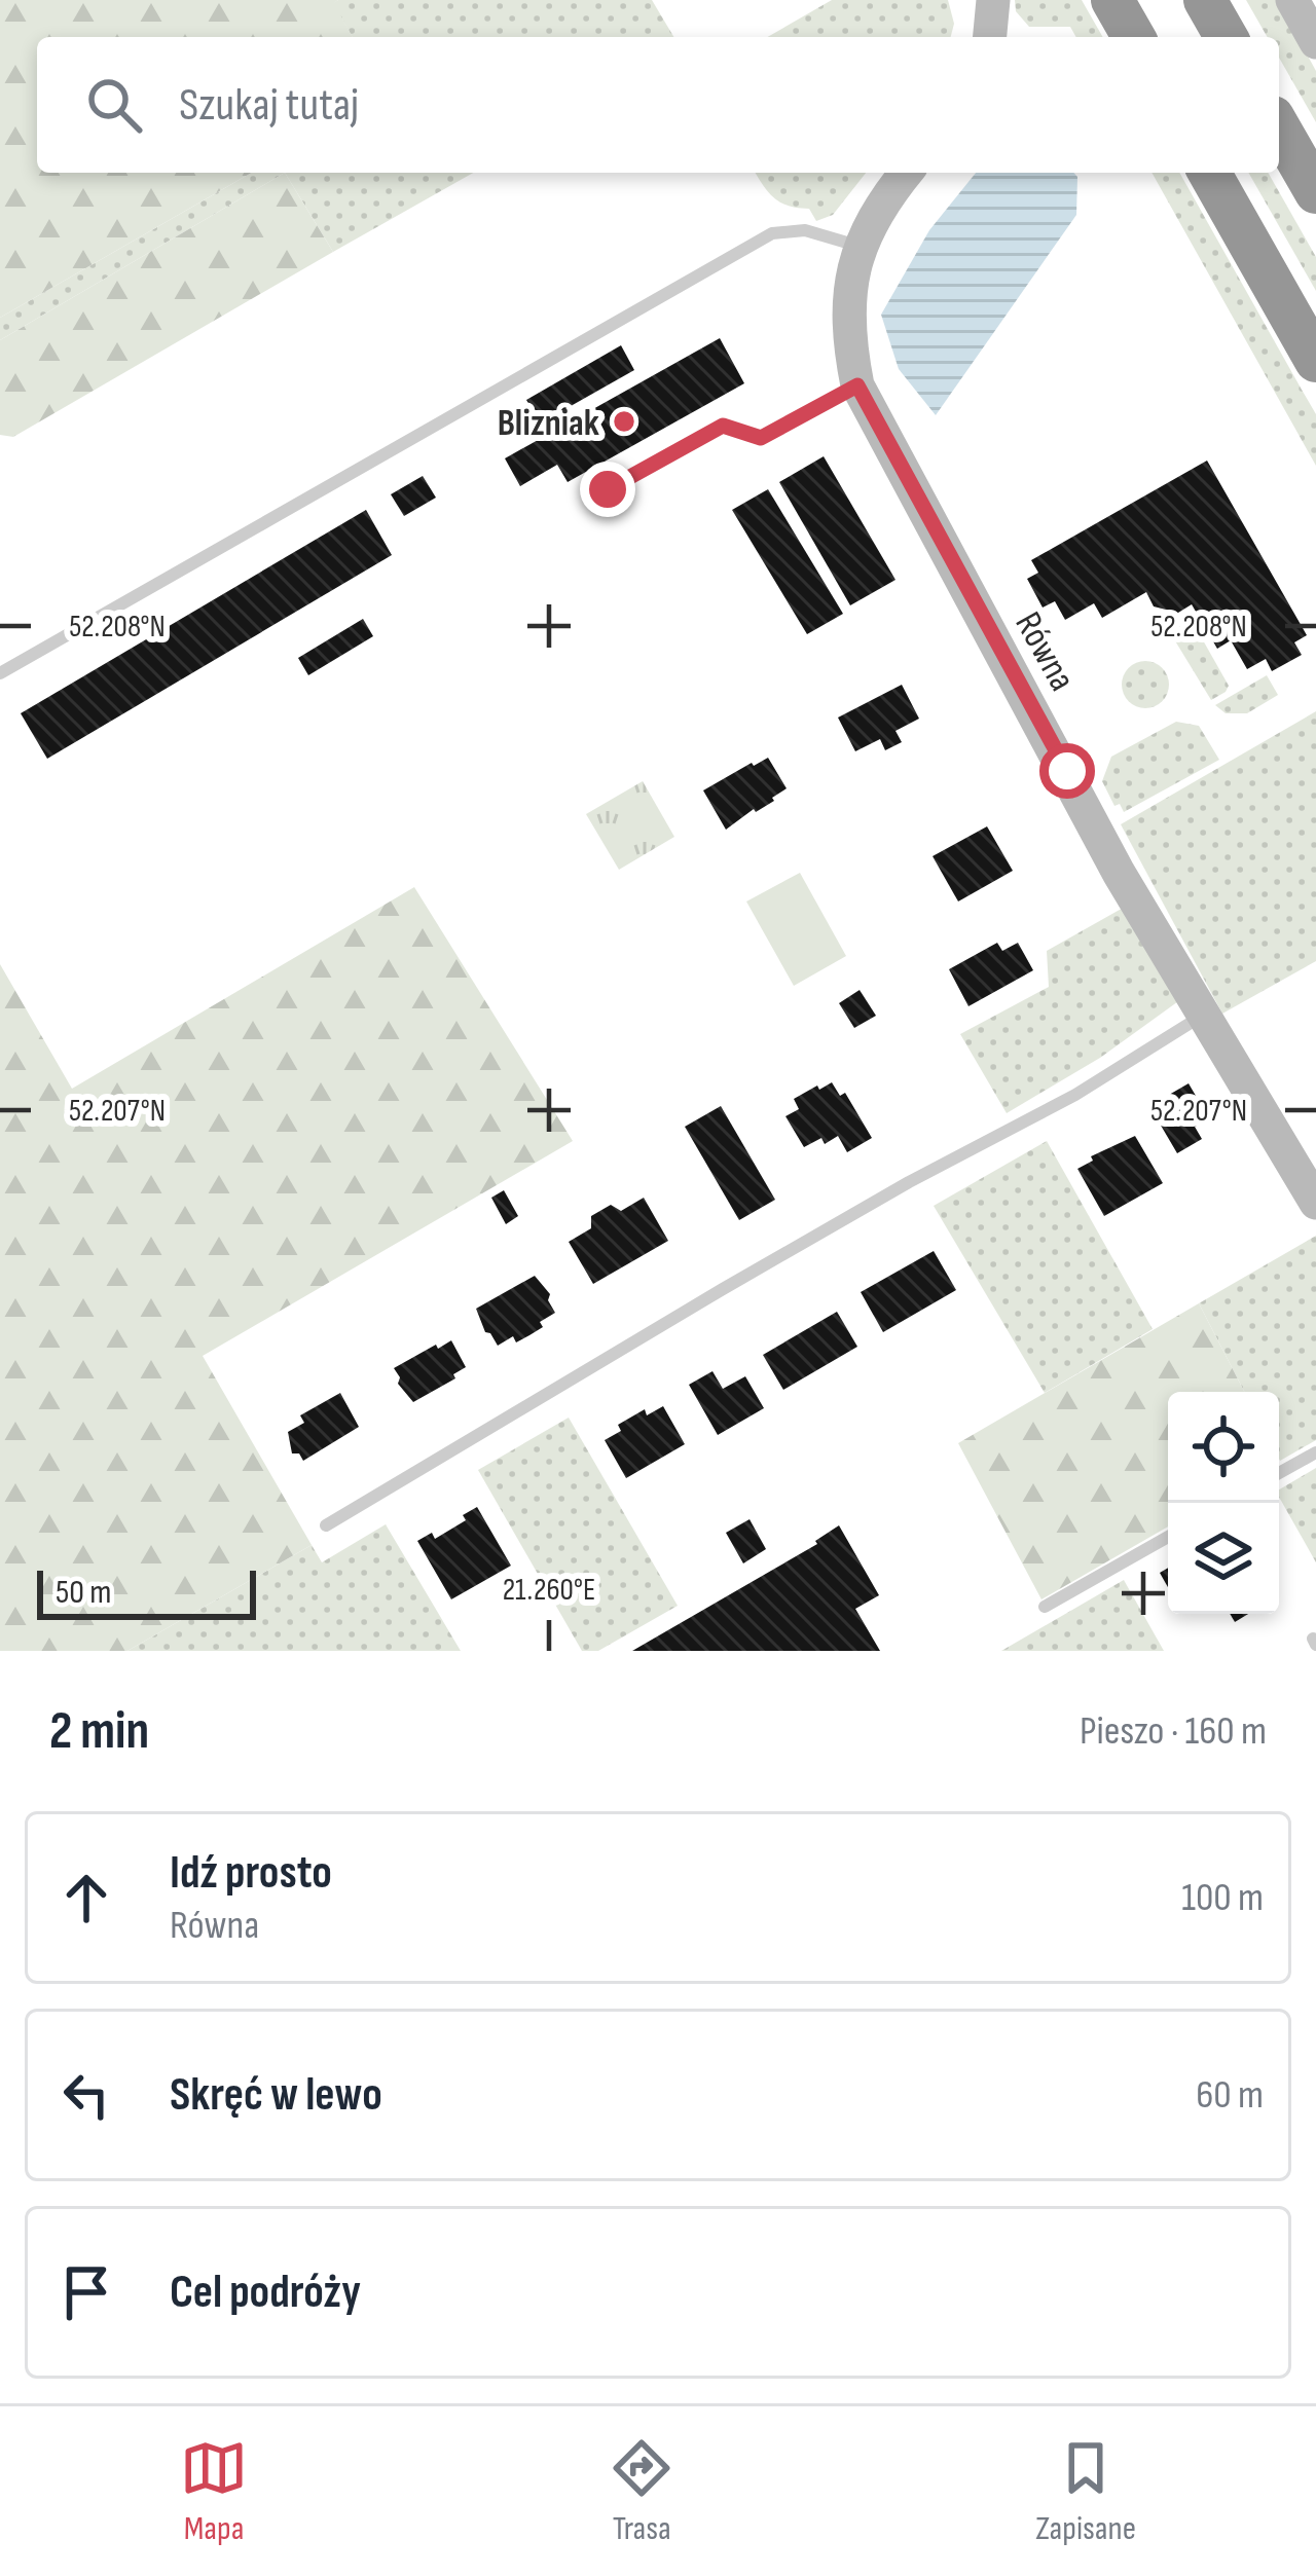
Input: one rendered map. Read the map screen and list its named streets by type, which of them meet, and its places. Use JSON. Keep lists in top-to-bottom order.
{
  "streets": {
    "street": ["Równa"]
  },
  "places": ["Blizniak"],
  "scale_bar": "50 m",
  "page": {
    "search": "Szukaj tutaj",
    "scale": "50 m",
    "heading": ["2 min", "Pieszo · 160 m"],
    "list": [
      ["Idź prosto", "Równa", "100 m"],
      ["Skręć w lewo", "60 m"],
      "Cel podróży"
    ],
    "nav": ["Mapa", "Trasa", "Zapisane"]
  },
  "coordinates": ["52.208°N", "52.207°N", "21.260°E"]
}
